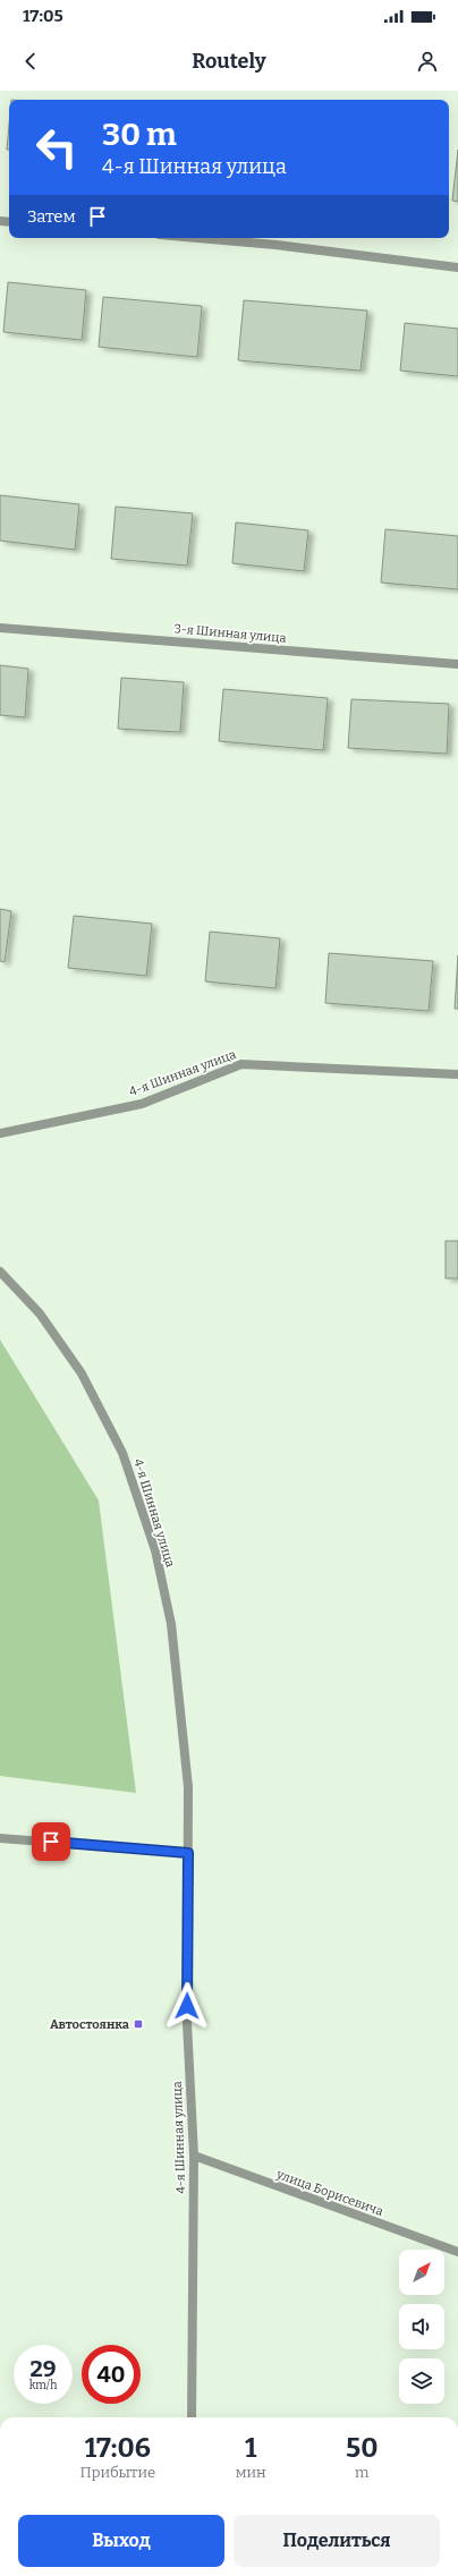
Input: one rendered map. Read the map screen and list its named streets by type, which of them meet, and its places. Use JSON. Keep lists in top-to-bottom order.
{
  "streets": {
    "street": ["3-я Шинная улица", "4-я Шинная улица", "улица Борисевича"]
  },
  "crossings": [
    ["4-я Шинная улица", "улица Борисевича"]
  ],
  "places": {
    "transit": ["Автостоянка"]
  },
  "north": "top right",
  "page": {
    "status": "17:05",
    "header": "Routely",
    "turn": ["30 m", "4-я Шинная улица"],
    "then": "Затем",
    "speed": "29 km/h",
    "limit": "40",
    "eta": [
      "17:06",
      "Прибытие",
      "1",
      "мин",
      "50",
      "m"
    ],
    "buttons": ["Выход", "Поделиться"]
  }
}
